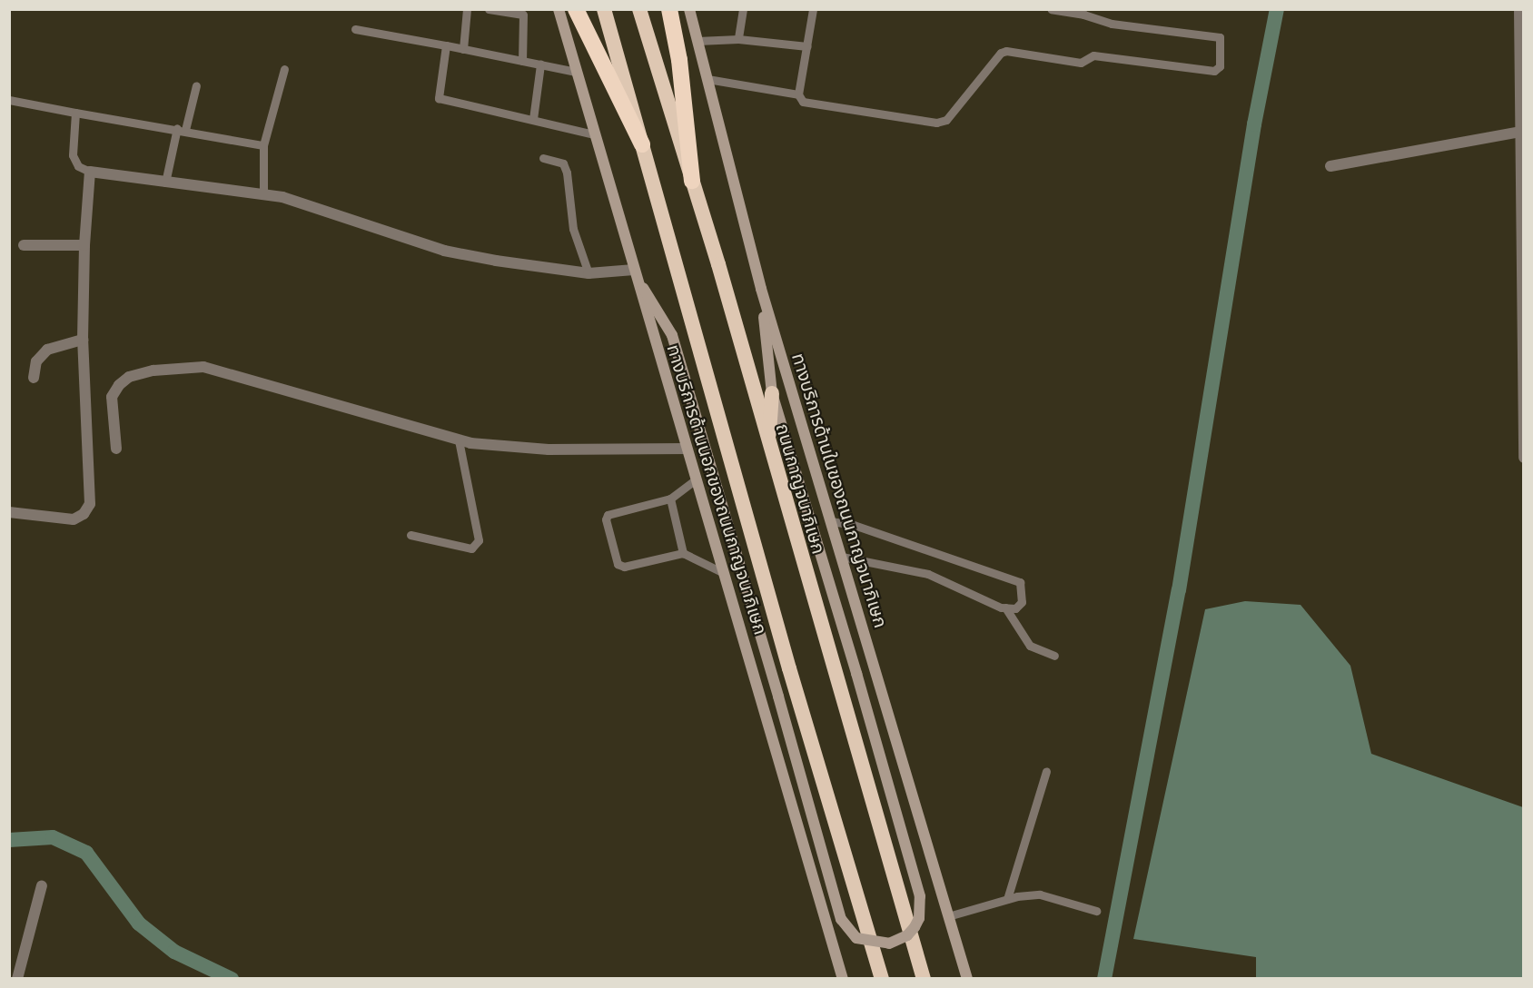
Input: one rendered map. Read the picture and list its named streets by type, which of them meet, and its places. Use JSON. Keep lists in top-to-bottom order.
{
  "streets": {
    "highway": ["ถนนกาญจนาภิเษก"],
    "main road": ["ทางบริการด้านนอกของถนนกาญจนาภิเษก", "ทางบริการด้านในของถนนกาญจนาภิเษก"]
  }
}
